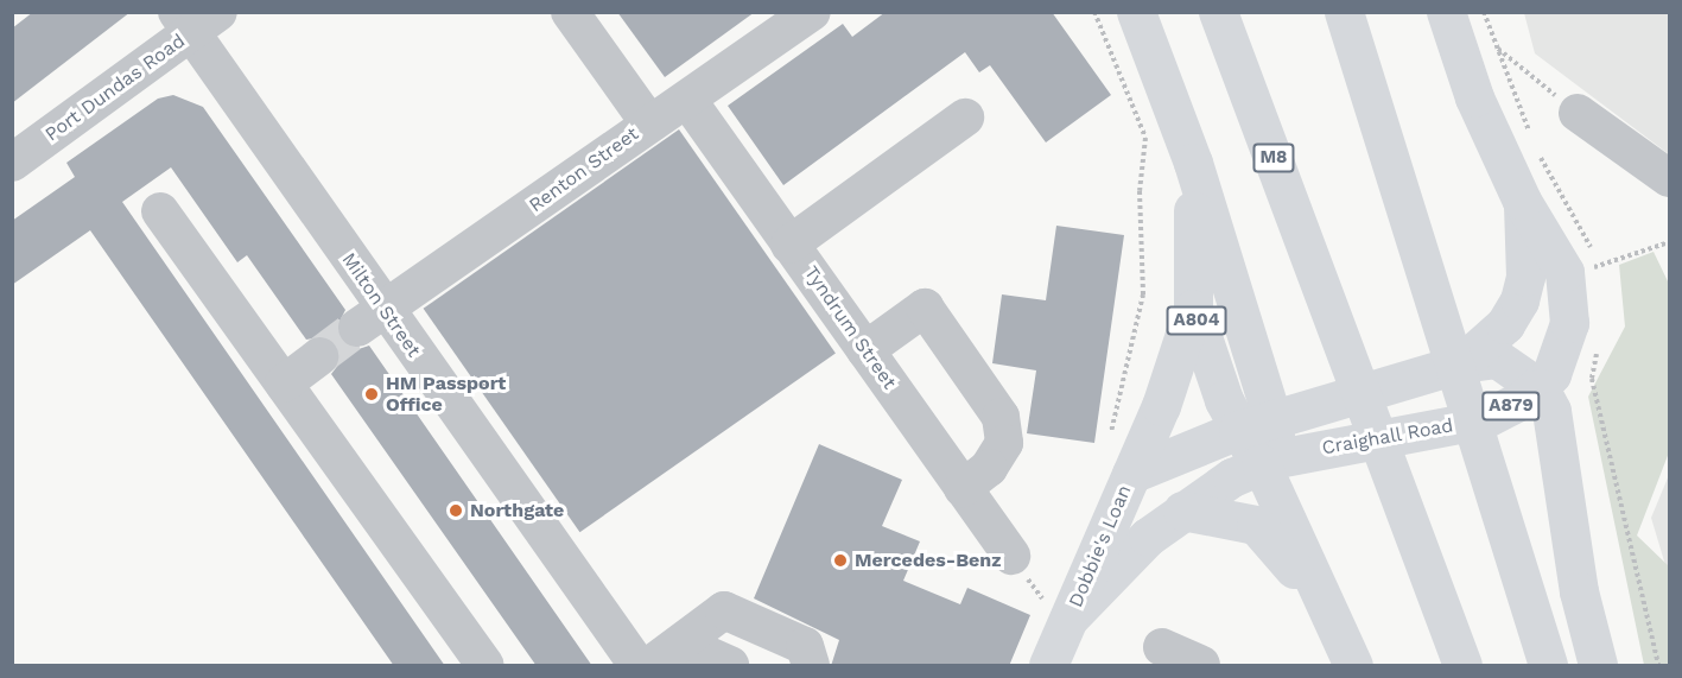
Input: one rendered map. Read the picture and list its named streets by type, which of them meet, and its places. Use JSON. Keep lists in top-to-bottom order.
{
  "streets": {
    "main road": [
      "M8",
      "A804",
      "A879",
      "Craighall Road",
      "Dobbie's Loan"
    ],
    "street": [
      "Port Dundas Road",
      "Renton Street",
      "Milton Street",
      "Tyndrum Street"
    ]
  },
  "crossings": [
    ["Port Dundas Road", "Milton Street"],
    ["Renton Street", "Milton Street"],
    ["Renton Street", "Tyndrum Street"],
    ["Craighall Road", "Dobbie's Loan"]
  ],
  "places": ["HM Passport Office", "Northgate", "Mercedes-Benz"]
}
